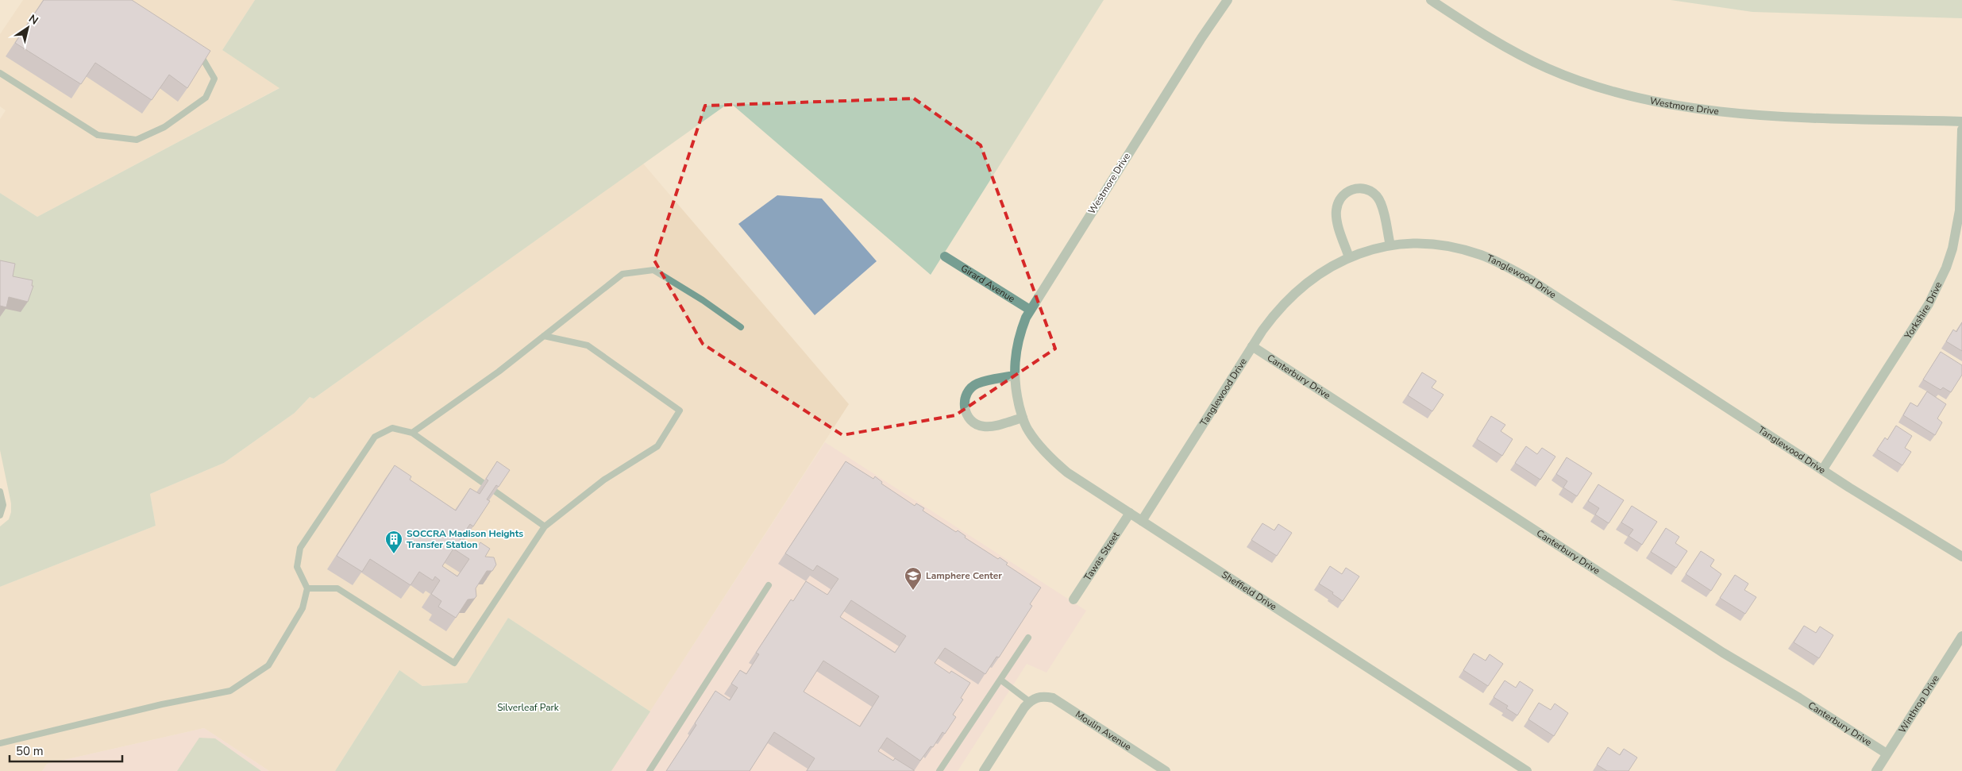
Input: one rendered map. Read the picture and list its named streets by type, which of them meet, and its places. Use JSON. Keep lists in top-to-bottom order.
{
  "streets": {
    "street": [
      "Westmore Drive",
      "Tanglewood Drive",
      "Girard Avenue",
      "Yorkshire Drive",
      "Canterbury Drive",
      "Tawas Street",
      "Sheffield Drive",
      "Winthrop Drive",
      "Moulin Avenue"
    ]
  },
  "crossings": [
    ["Westmore Drive", "Girard Avenue"],
    ["Westmore Drive", "Sheffield Drive"],
    ["Tanglewood Drive", "Yorkshire Drive"],
    ["Tanglewood Drive", "Canterbury Drive"],
    ["Tanglewood Drive", "Sheffield Drive"],
    ["Canterbury Drive", "Winthrop Drive"],
    ["Tawas Street", "Sheffield Drive"]
  ],
  "parks": ["Silverleaf Park"],
  "places": {
    "building": ["SOCCRA Madison Heights Transfer Station"],
    "school or university": ["Lamphere Center"]
  },
  "scale_bar": "50 m",
  "north": "top right"
}
